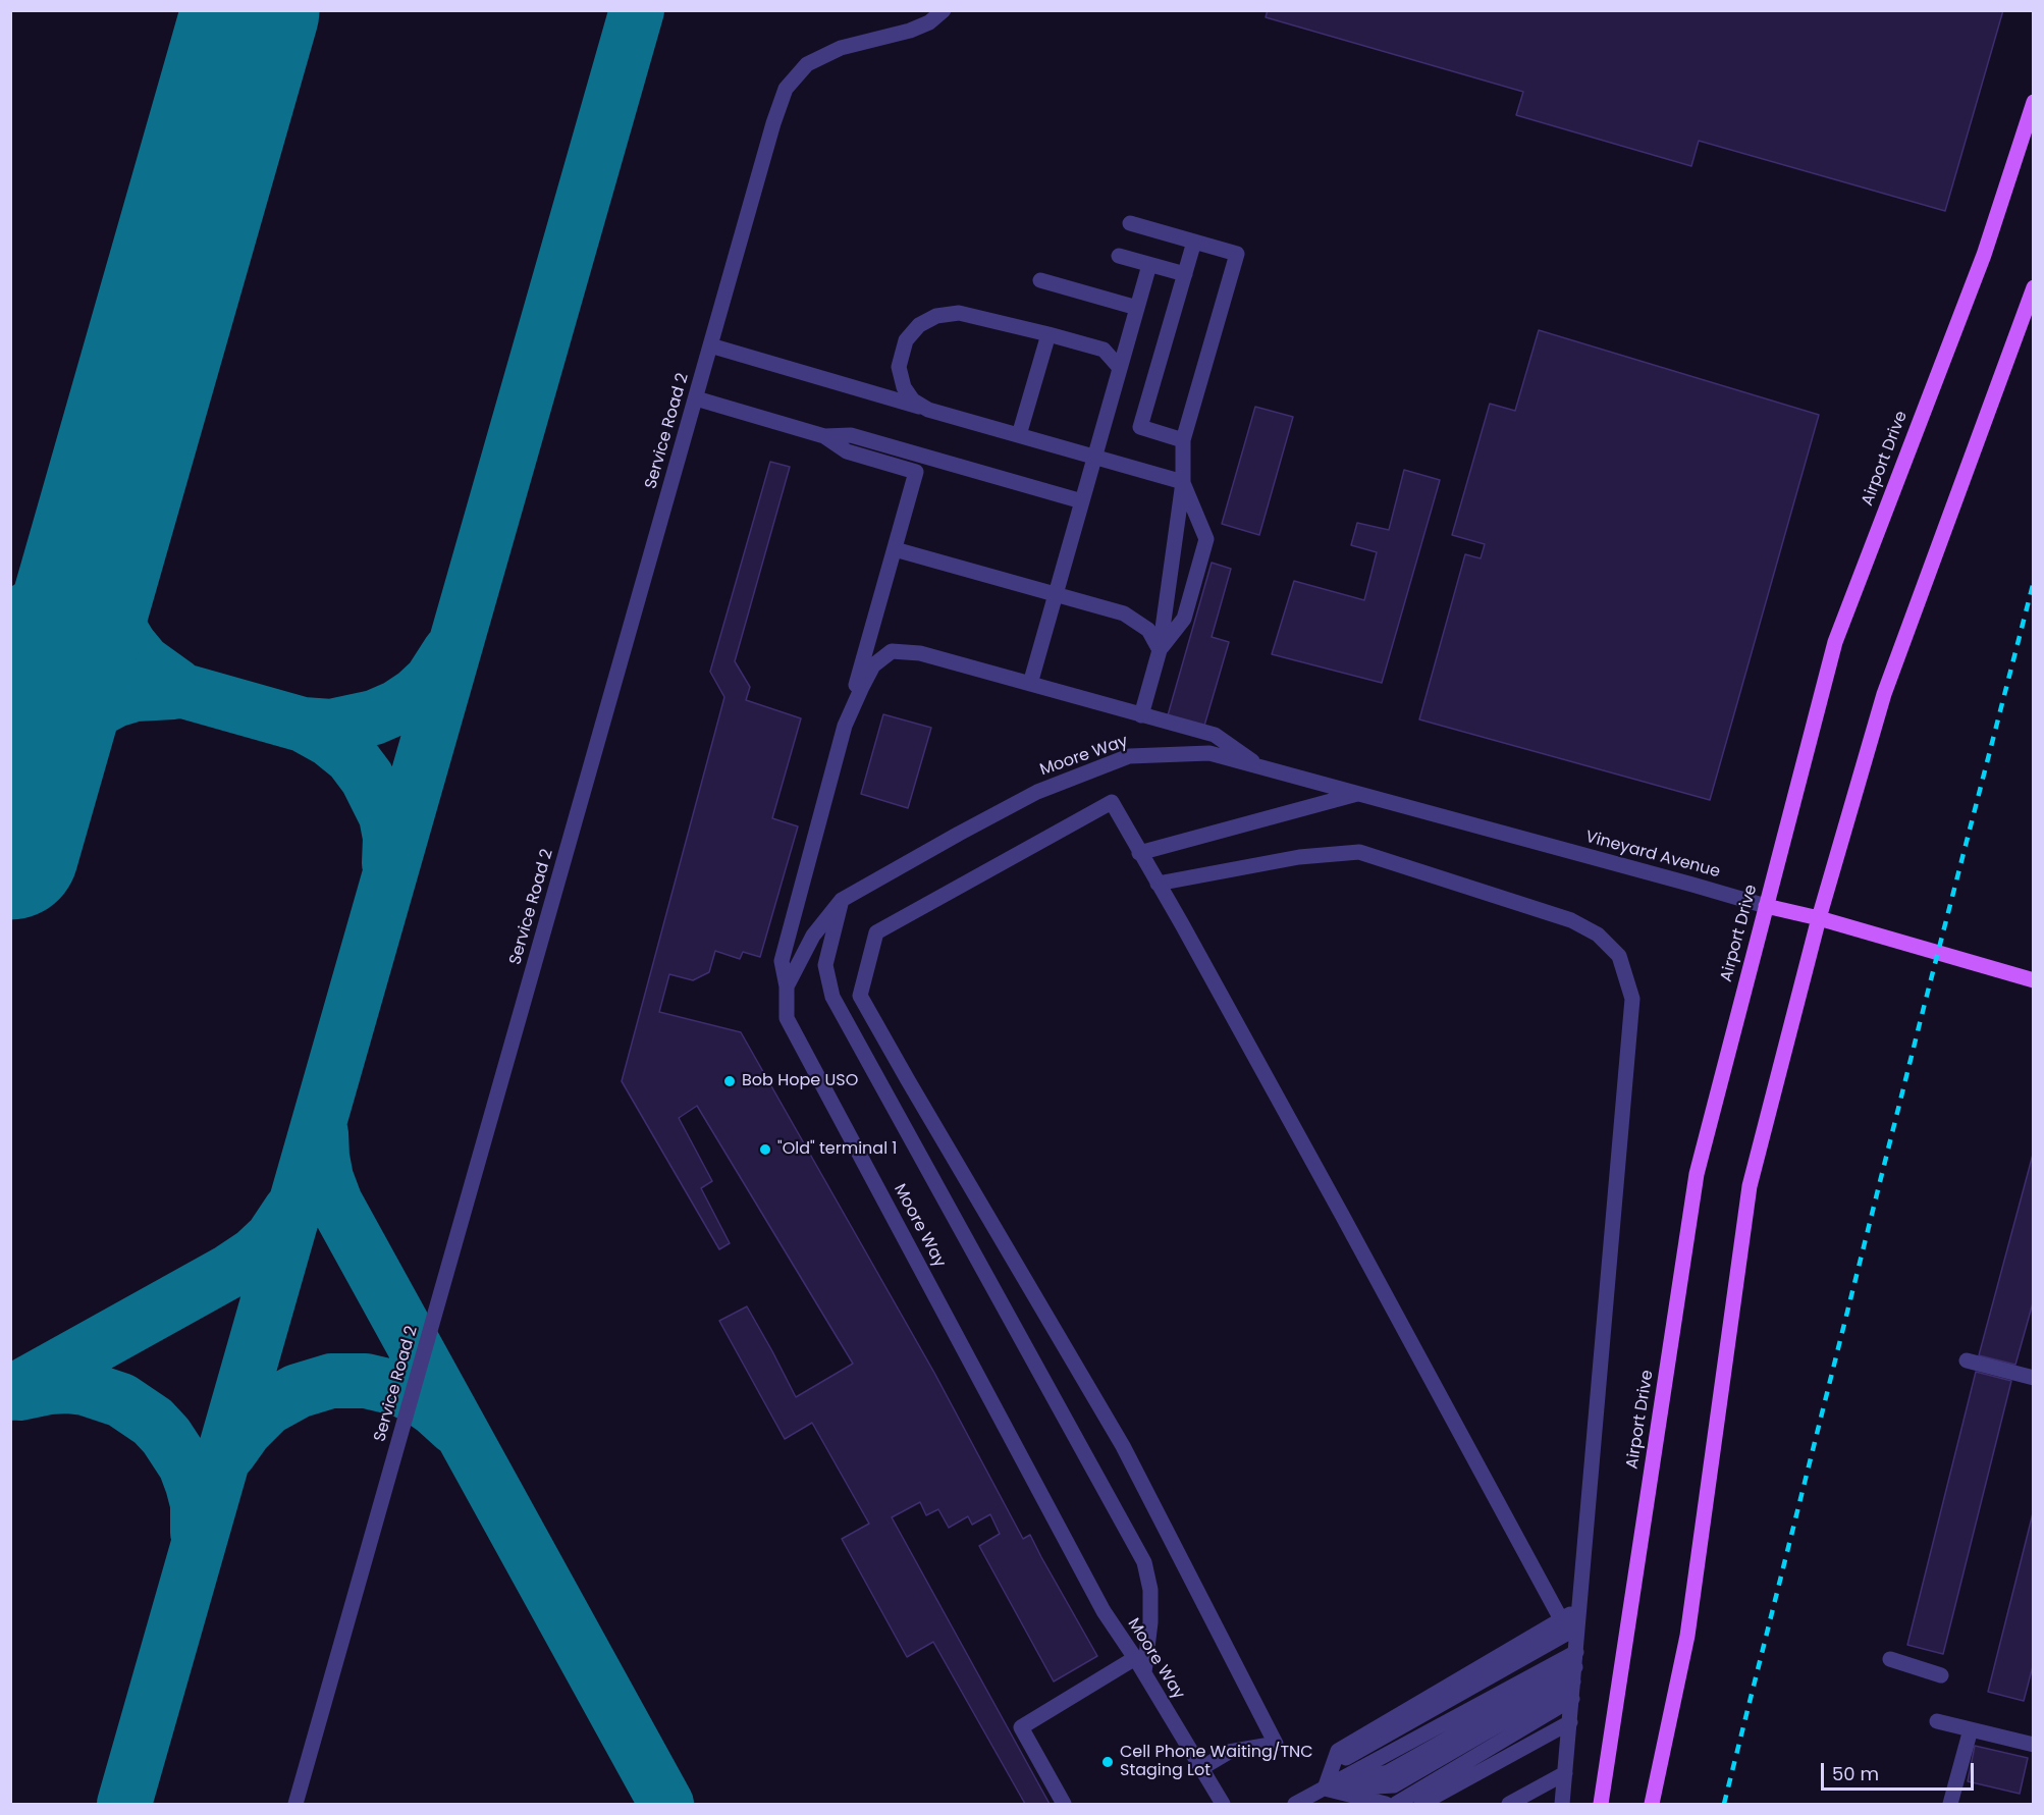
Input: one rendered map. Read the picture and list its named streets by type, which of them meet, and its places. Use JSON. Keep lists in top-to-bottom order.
{
  "streets": {
    "main road": ["Airport Drive", "Vineyard Avenue"],
    "street": ["Service Road 2", "Moore Way"]
  },
  "crossings": [
    ["Airport Drive", "Vineyard Avenue"],
    ["Moore Way", "Vineyard Avenue"]
  ],
  "places": ["Bob Hope USO", "\"Old\" terminal 1", "Cell Phone Waiting/TNC Staging Lot"],
  "scale_bar": "50 m"
}
